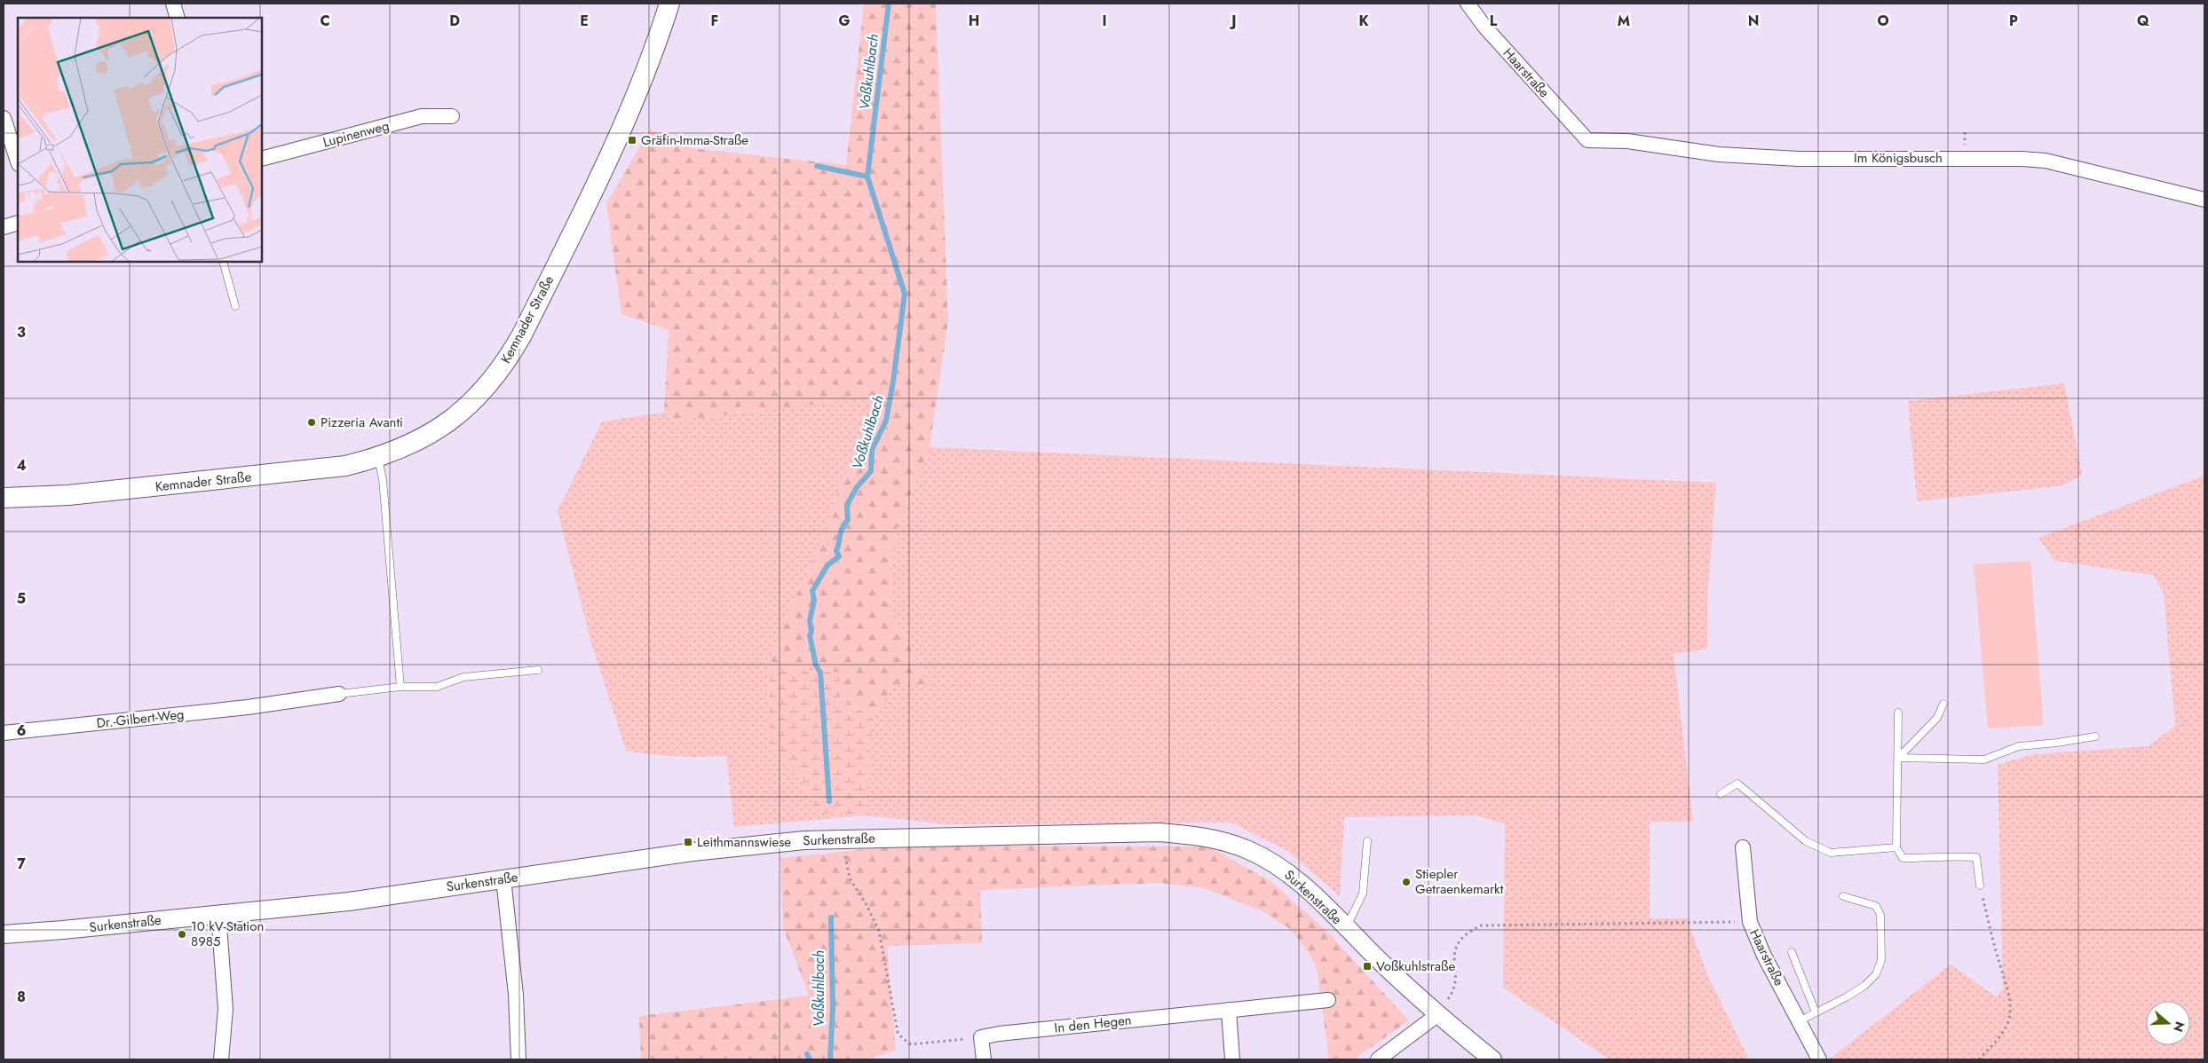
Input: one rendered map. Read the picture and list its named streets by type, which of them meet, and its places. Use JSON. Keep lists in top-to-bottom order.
{
  "streets": {
    "main road": ["Kemnader Straße"],
    "street": [
      "Haarstraße",
      "Lupinenweg",
      "Im Königsbusch",
      "Dr.-Gilbert-Weg",
      "Surkenstraße",
      "In den Hegen"
    ]
  },
  "crossings": [
    ["Haarstraße", "Im Königsbusch"]
  ],
  "water": ["Voßkuhlbach"],
  "places": {
    "transit": ["Gräfin-Imma-Straße", "Leithmannswiese", "Voßkuhlstraße"],
    "other": ["Pizzeria Avanti", "Stiepler Getraenkemarkt", "10 kV-Station 8985"]
  },
  "north": "right",
  "grid": {
    "columns": [
      "C",
      "D",
      "E",
      "F",
      "G",
      "H",
      "I",
      "J",
      "K",
      "L",
      "M",
      "N",
      "O",
      "P",
      "Q"
    ],
    "rows": [
      "3",
      "4",
      "5",
      "6",
      "7",
      "8"
    ]
  }
}
